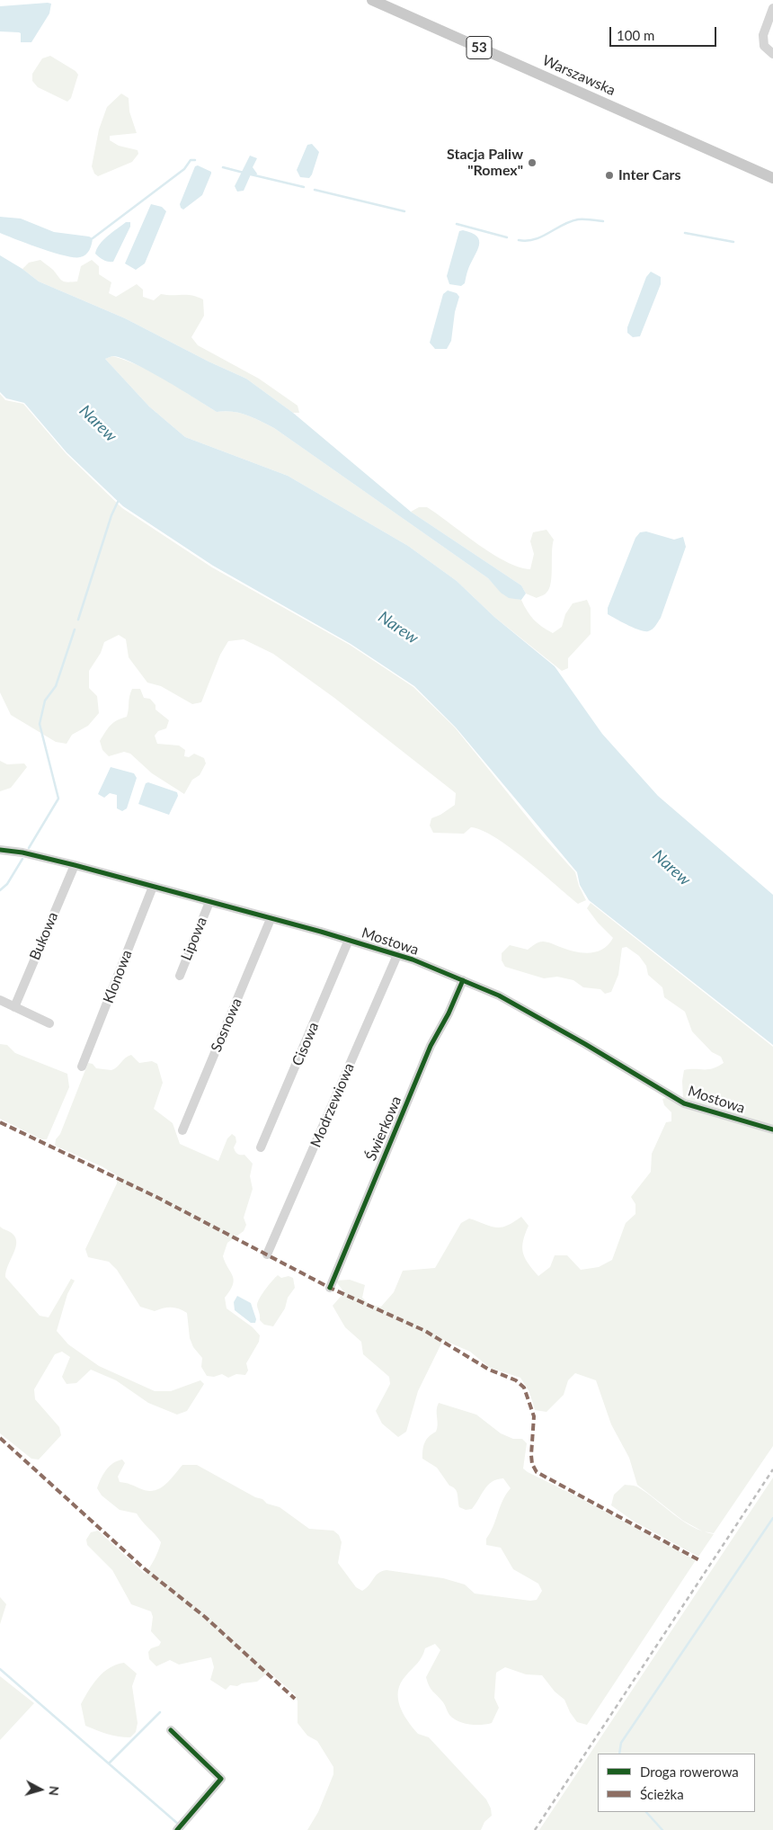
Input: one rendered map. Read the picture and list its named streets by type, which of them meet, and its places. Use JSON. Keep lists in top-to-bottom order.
{
  "streets": {
    "main road": ["53", "Warszawska"],
    "street": [
      "Bukowa",
      "Lipowa",
      "Mostowa",
      "Klonowa",
      "Sosnowa",
      "Cisowa",
      "Modrzewiowa",
      "Świerkowa"
    ]
  },
  "crossings": [
    ["Bukowa", "Mostowa"],
    ["Lipowa", "Mostowa"],
    ["Mostowa", "Klonowa"],
    ["Mostowa", "Sosnowa"],
    ["Mostowa", "Cisowa"],
    ["Mostowa", "Modrzewiowa"],
    ["Mostowa", "Świerkowa"]
  ],
  "water": ["Narew"],
  "places": ["Stacja Paliw \"Romex\"", "Inter Cars"],
  "legend": ["Droga rowerowa", "Ścieżka"],
  "scale_bar": "100 m",
  "north": "right"
}
